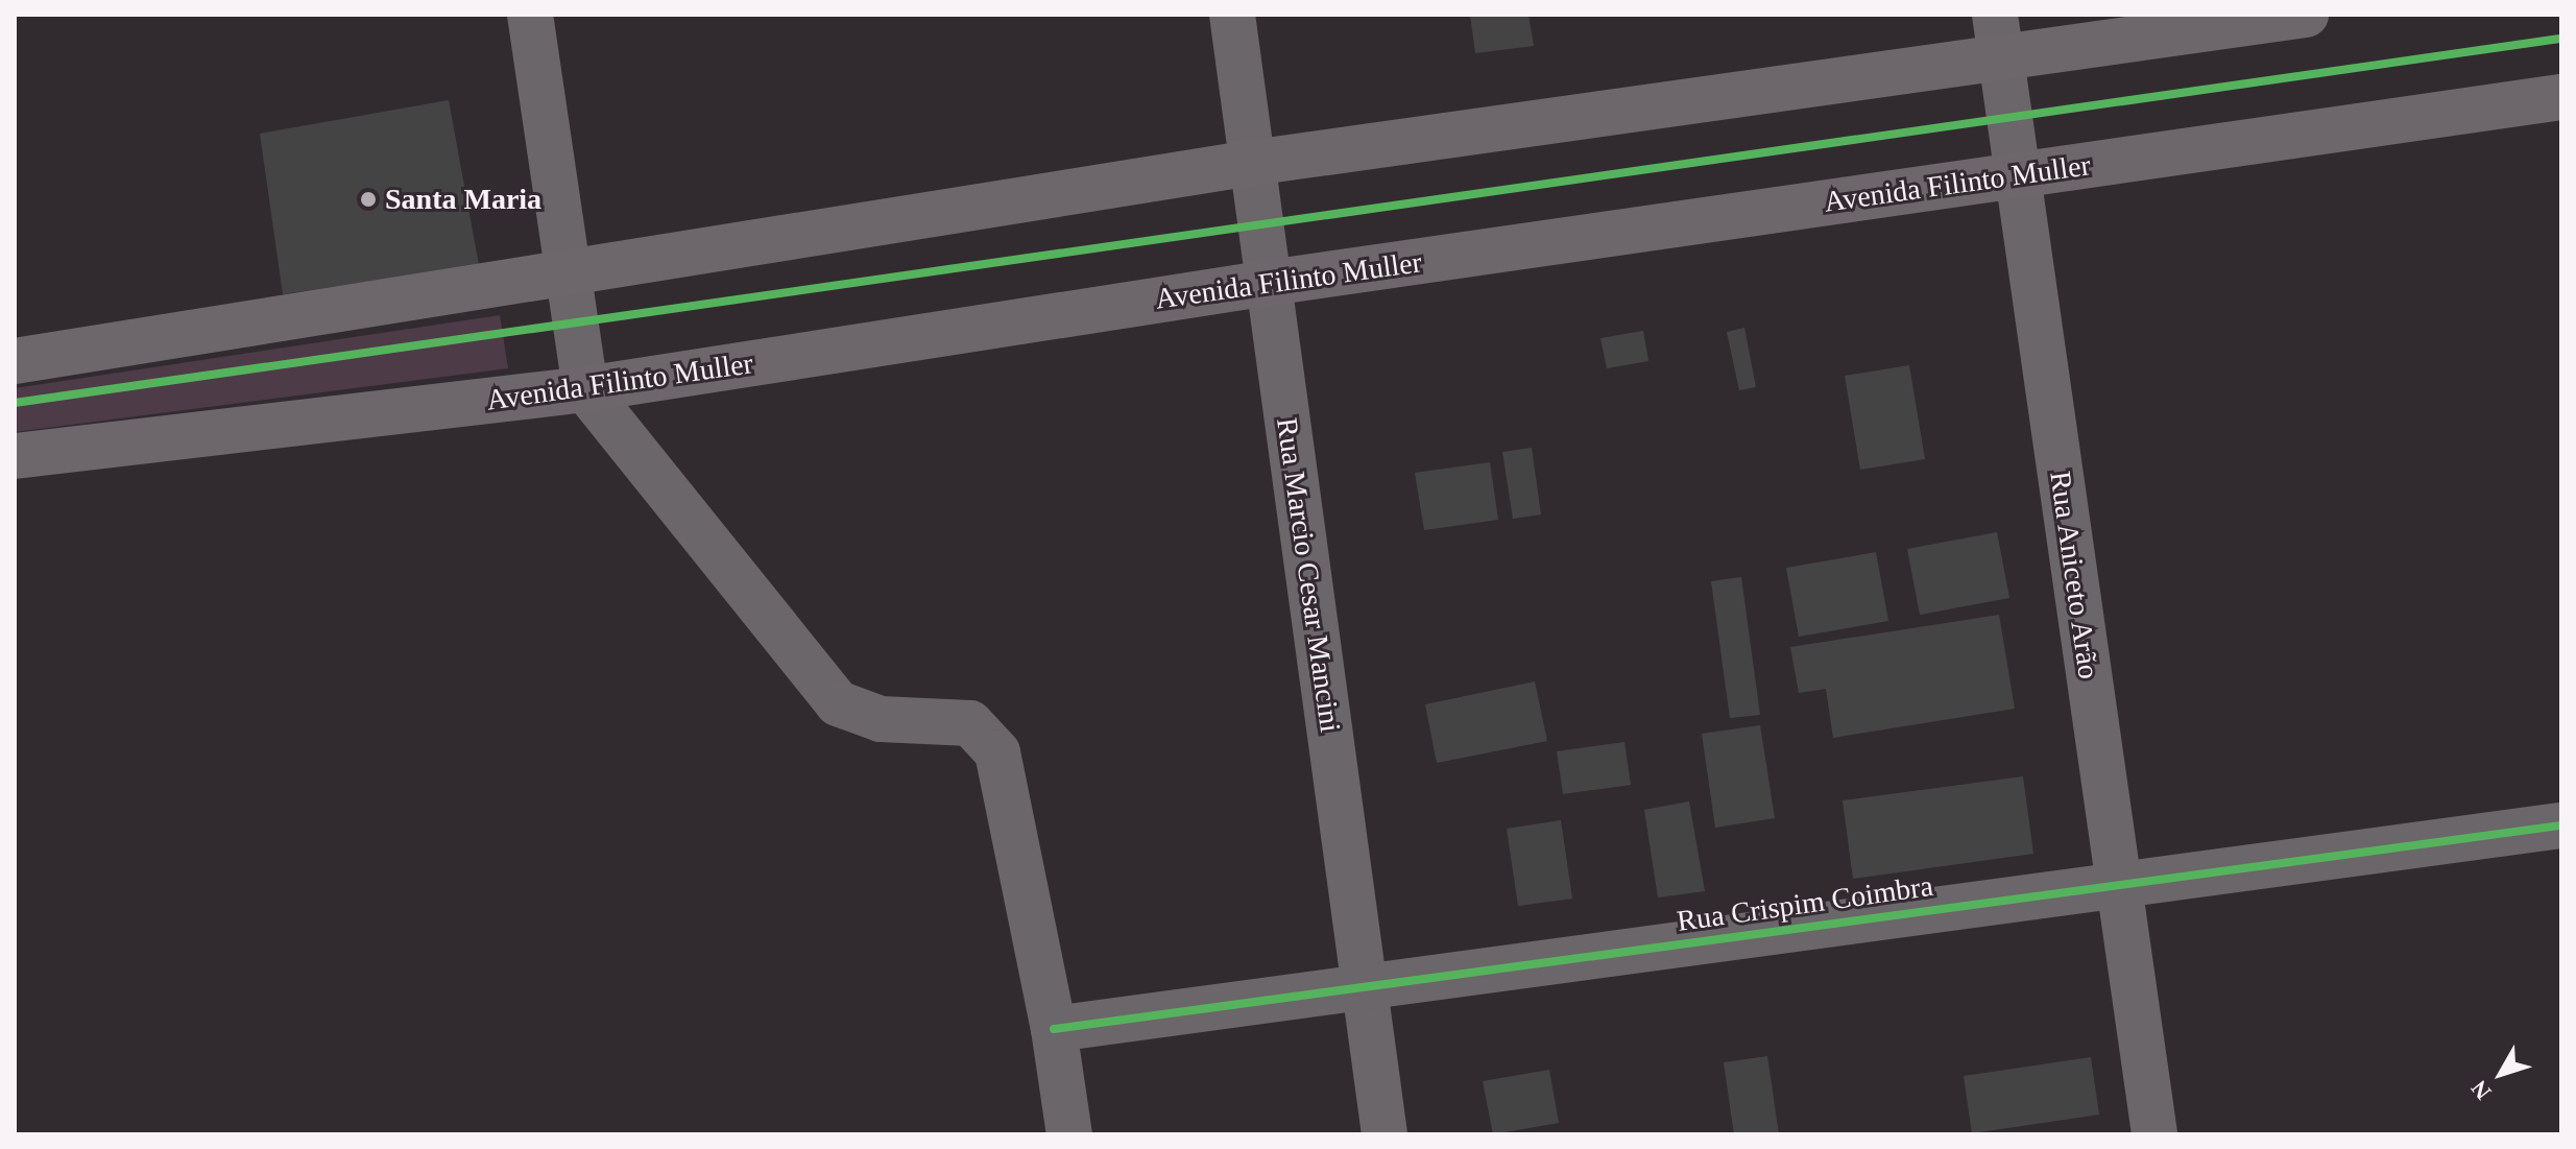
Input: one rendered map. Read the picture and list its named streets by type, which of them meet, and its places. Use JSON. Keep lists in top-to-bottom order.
{
  "streets": {
    "main road": ["Avenida Filinto Muller"],
    "street": ["Rua Marcio Cesar Mancini", "Rua Aniceto Arão", "Rua Crispim Coimbra"]
  },
  "crossings": [
    ["Avenida Filinto Muller", "Rua Marcio Cesar Mancini"],
    ["Avenida Filinto Muller", "Rua Aniceto Arão"],
    ["Rua Marcio Cesar Mancini", "Rua Crispim Coimbra"],
    ["Rua Aniceto Arão", "Rua Crispim Coimbra"]
  ],
  "places": ["Santa Maria"],
  "north": "bottom left"
}
